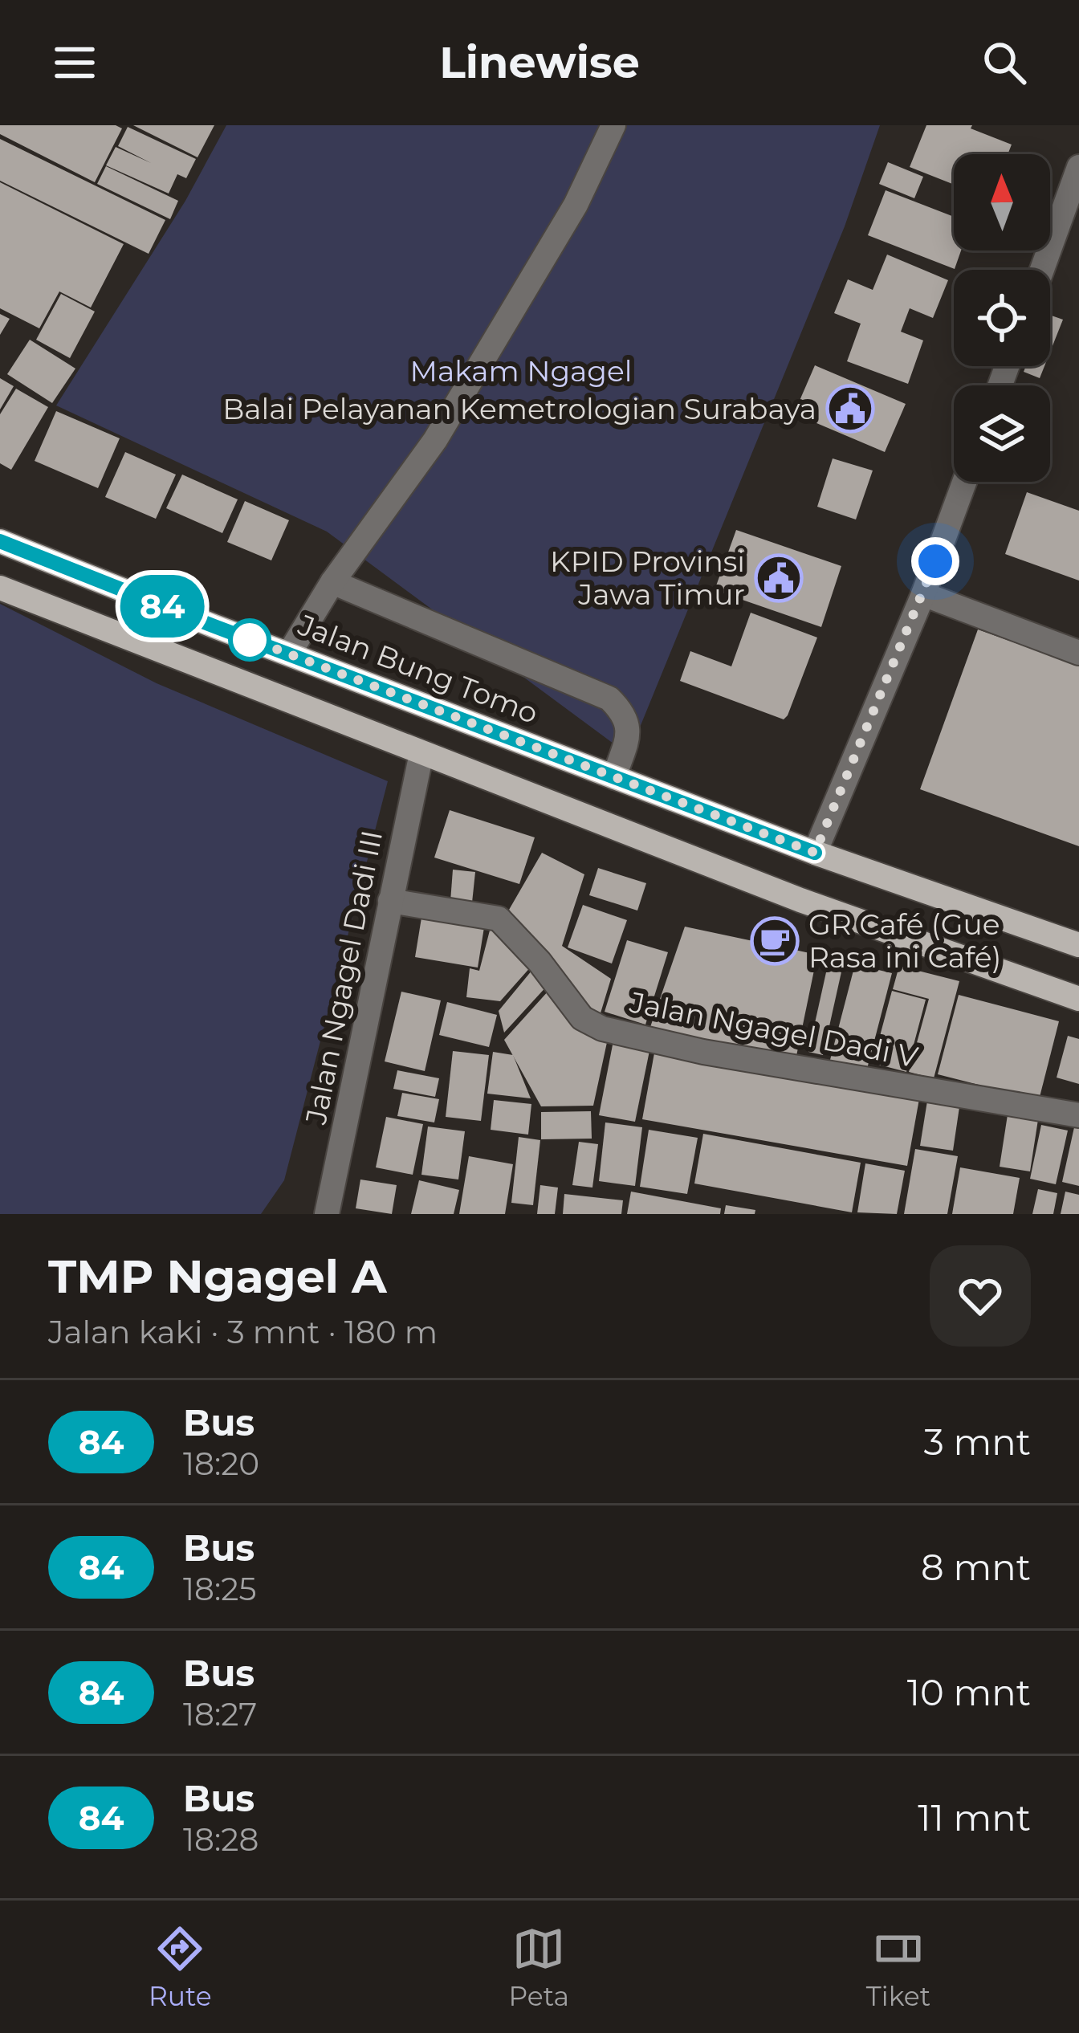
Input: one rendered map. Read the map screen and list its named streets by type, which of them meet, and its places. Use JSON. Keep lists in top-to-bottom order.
{
  "streets": {
    "main road": ["Jalan Bung Tomo"],
    "street": ["Jalan Ngagel Dadi III", "Jalan Ngagel Dadi V"]
  },
  "crossings": [
    ["Jalan Ngagel Dadi III", "Jalan Ngagel Dadi V"]
  ],
  "parks": ["Makam Ngagel"],
  "places": {
    "public building": ["Balai Pelayanan Kemetrologian Surabaya", "KPID Provinsi Jawa Timur"],
    "cafe": ["GR Café (Gue Rasa ini Café)"]
  },
  "lines": ["bus line 84"],
  "north": "top",
  "page": {
    "header": "Linewise",
    "on_map": "84",
    "heading": ["TMP Ngagel A", "Jalan kaki · 3 mnt · 180 m"],
    "list": [
      {
        "mark": "84",
        "name": "Bus",
        "note": "18:20",
        "value": "3 mnt"
      },
      {
        "mark": "84",
        "name": "Bus",
        "note": "18:25",
        "value": "8 mnt"
      },
      {
        "mark": "84",
        "name": "Bus",
        "note": "18:27",
        "value": "10 mnt"
      },
      {
        "mark": "84",
        "name": "Bus",
        "note": "18:28",
        "value": "11 mnt"
      }
    ],
    "tabs": ["Rute", "Peta", "Tiket"]
  }
}
